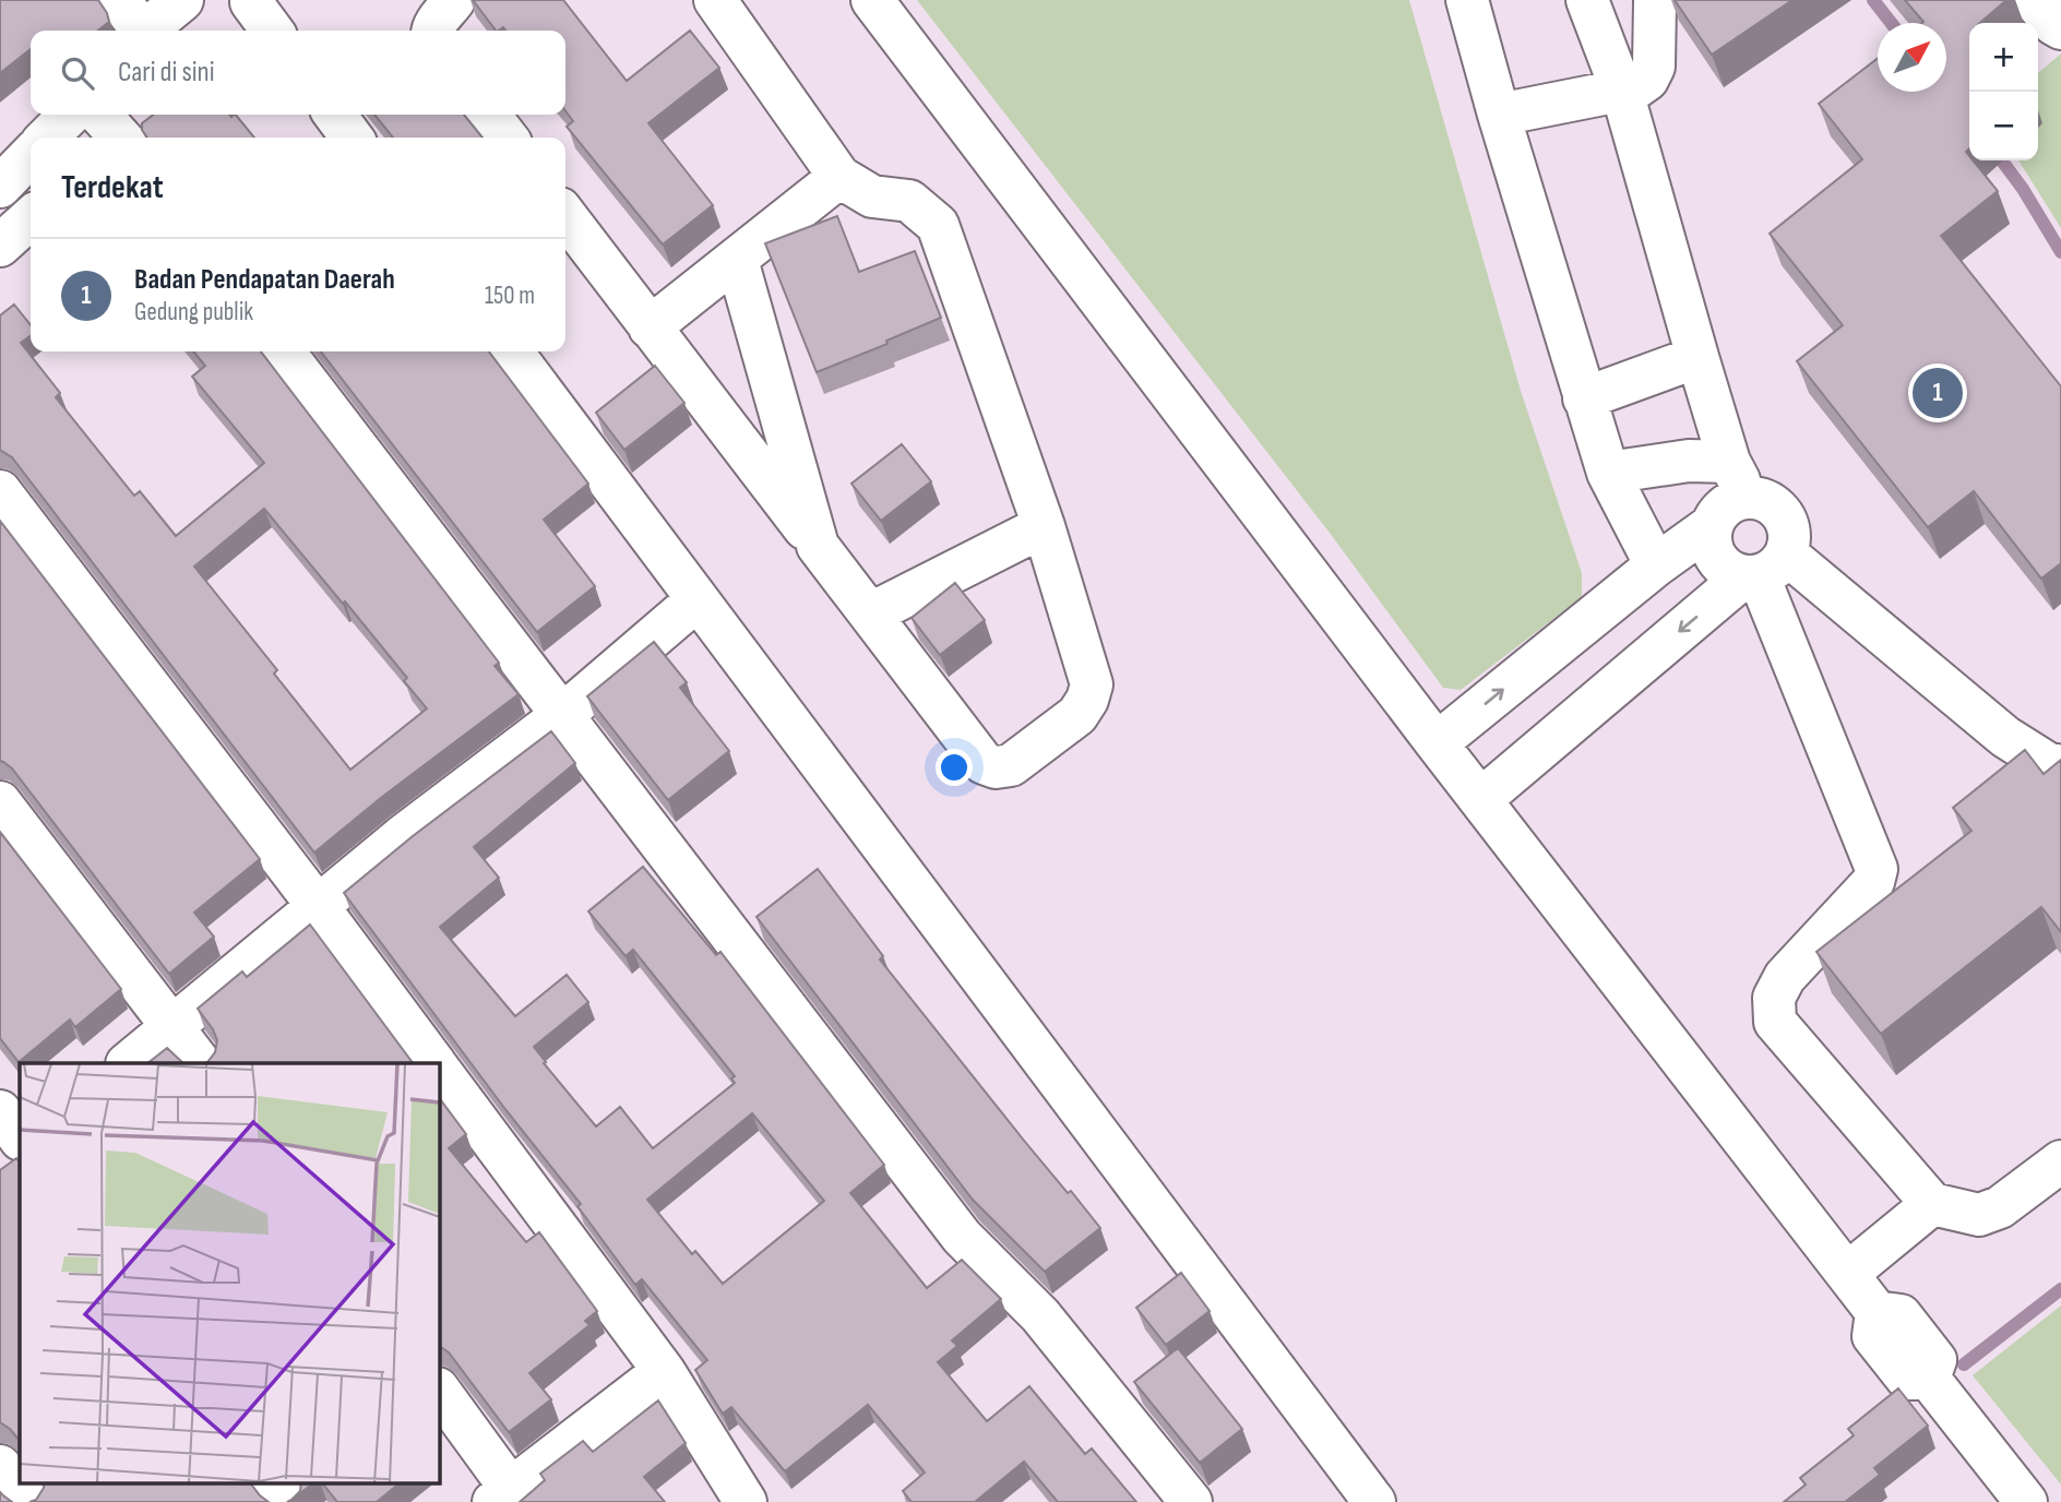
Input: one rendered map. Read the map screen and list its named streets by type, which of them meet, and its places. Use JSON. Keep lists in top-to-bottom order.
{
  "north": "top right",
  "page": {
    "map_buttons": ["+", "−"],
    "search": "Cari di sini",
    "heading": "Terdekat",
    "list": [
      {
        "mark": "1",
        "name": "Badan Pendapatan Daerah",
        "note": "Gedung publik",
        "value": "150 m"
      }
    ],
    "pins": "1"
  }
}
